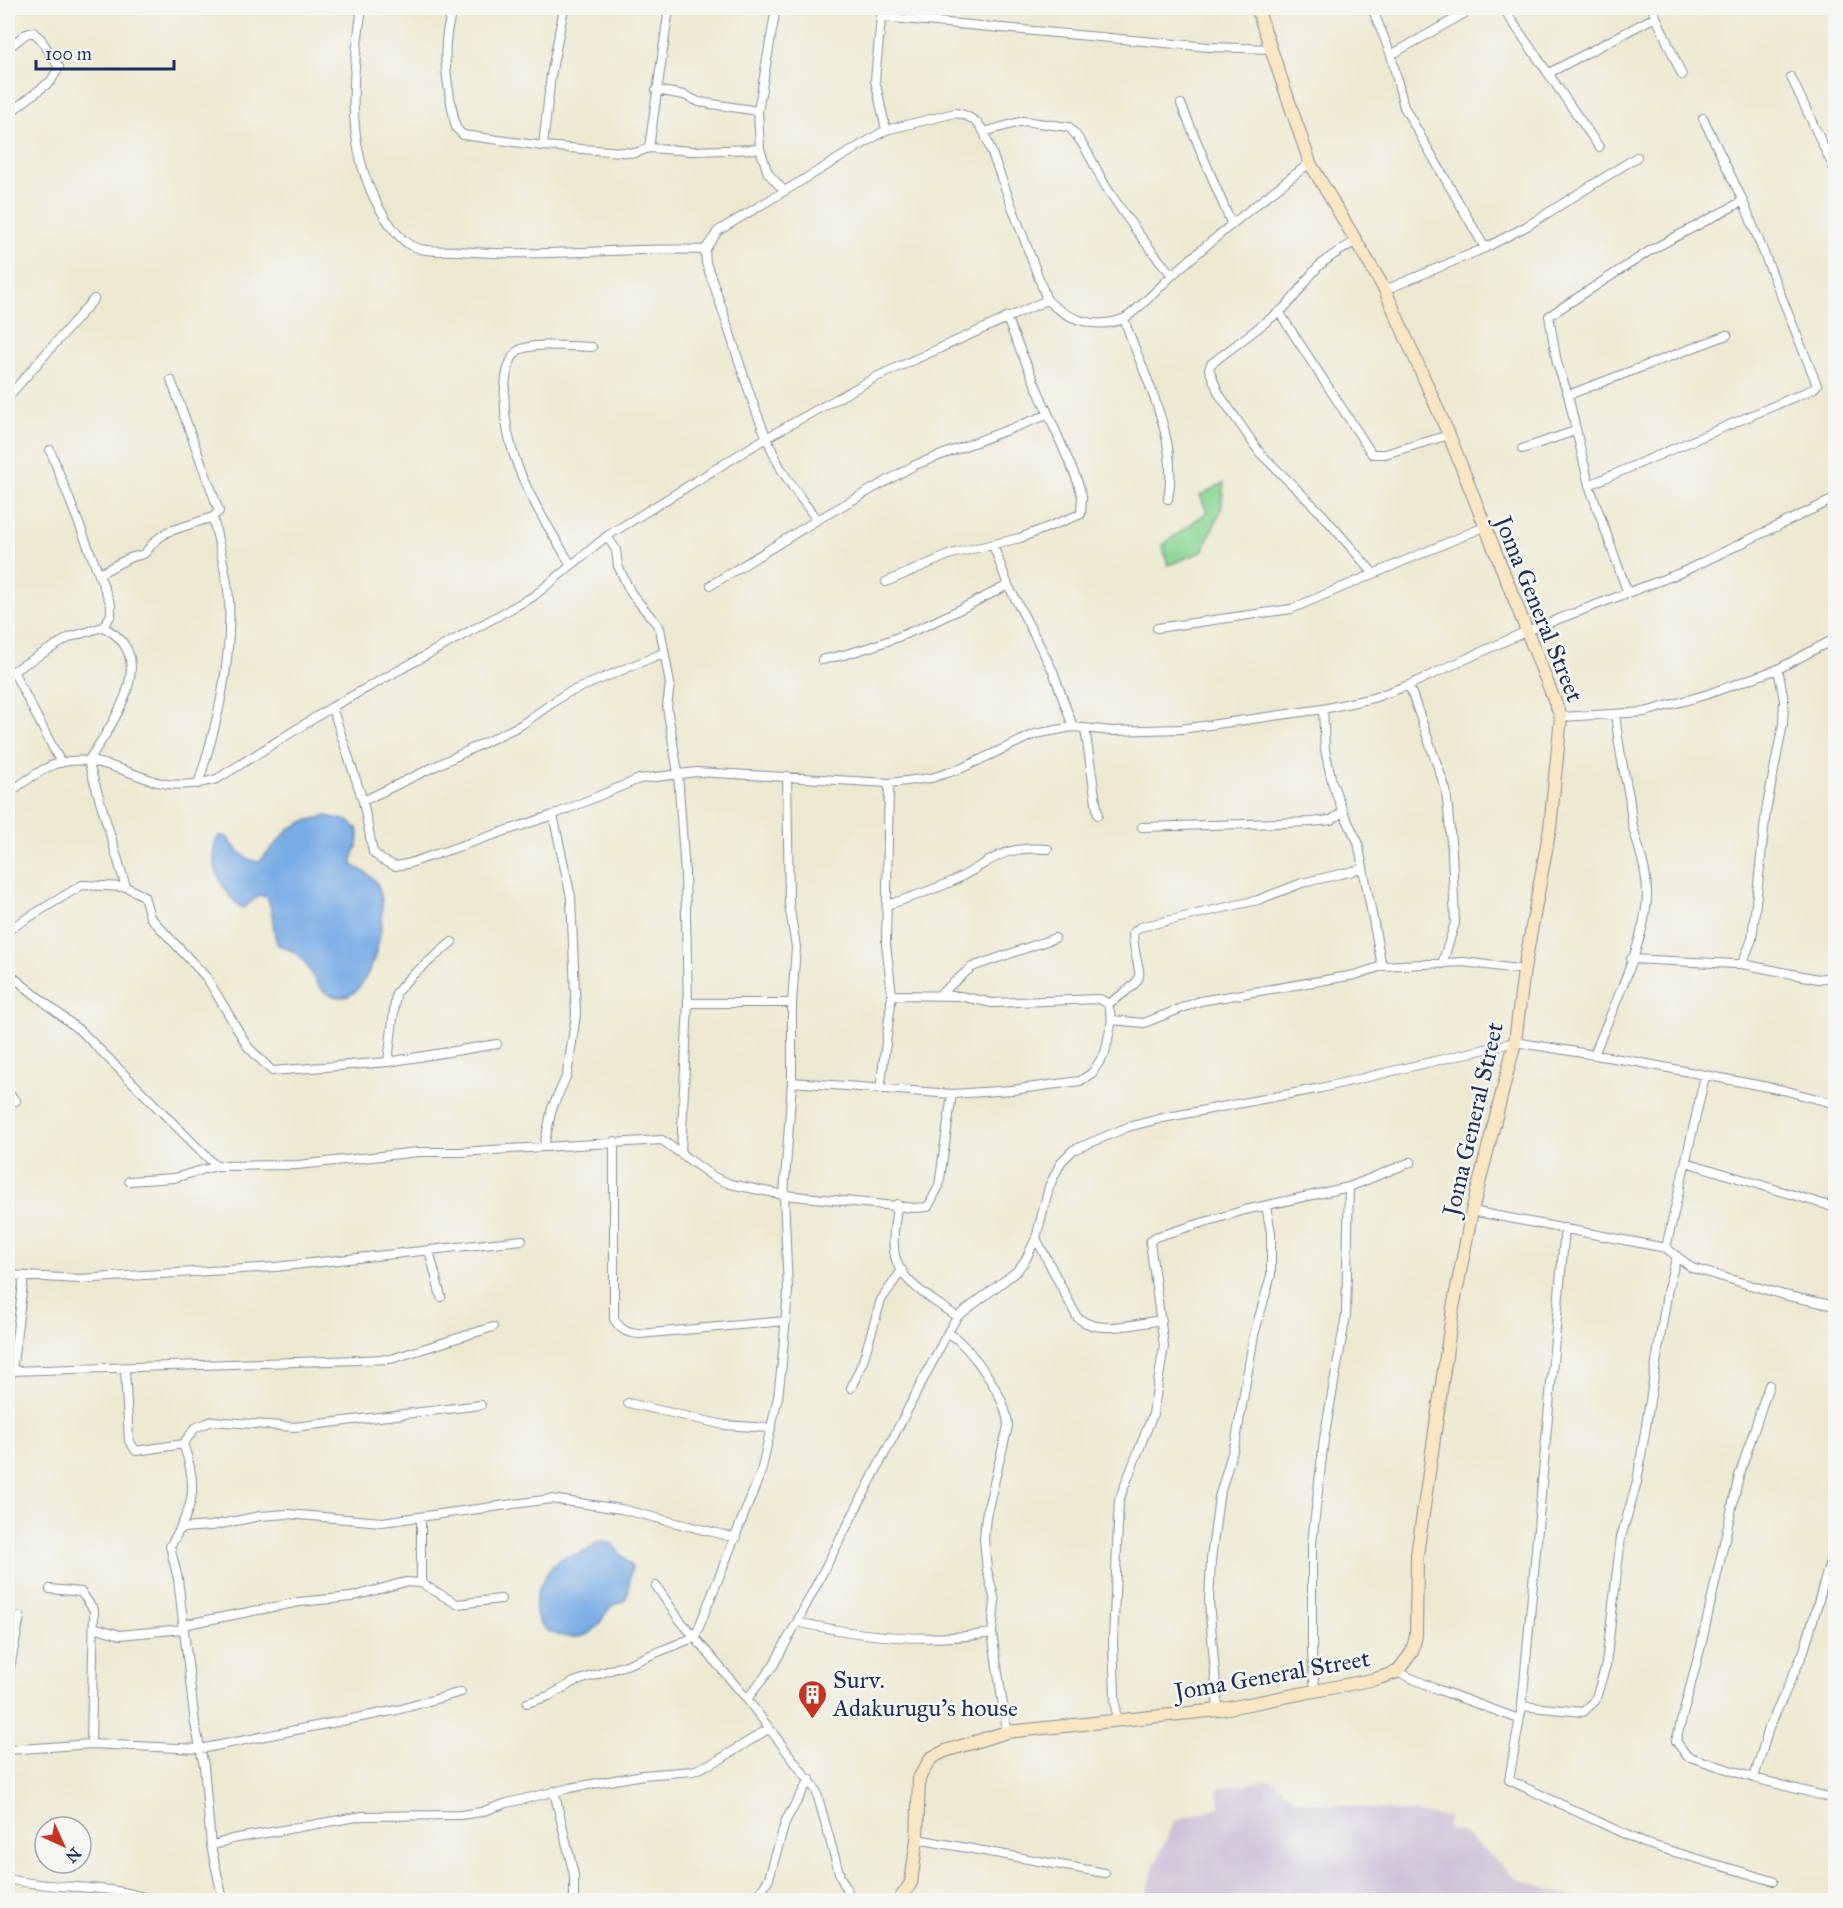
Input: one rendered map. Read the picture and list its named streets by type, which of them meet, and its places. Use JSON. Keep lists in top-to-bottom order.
{
  "streets": {
    "street": ["Joma General Street"]
  },
  "places": {
    "building": ["Surv. Adakurugu's house"]
  },
  "scale_bar": "100 m",
  "north": "bottom right"
}
